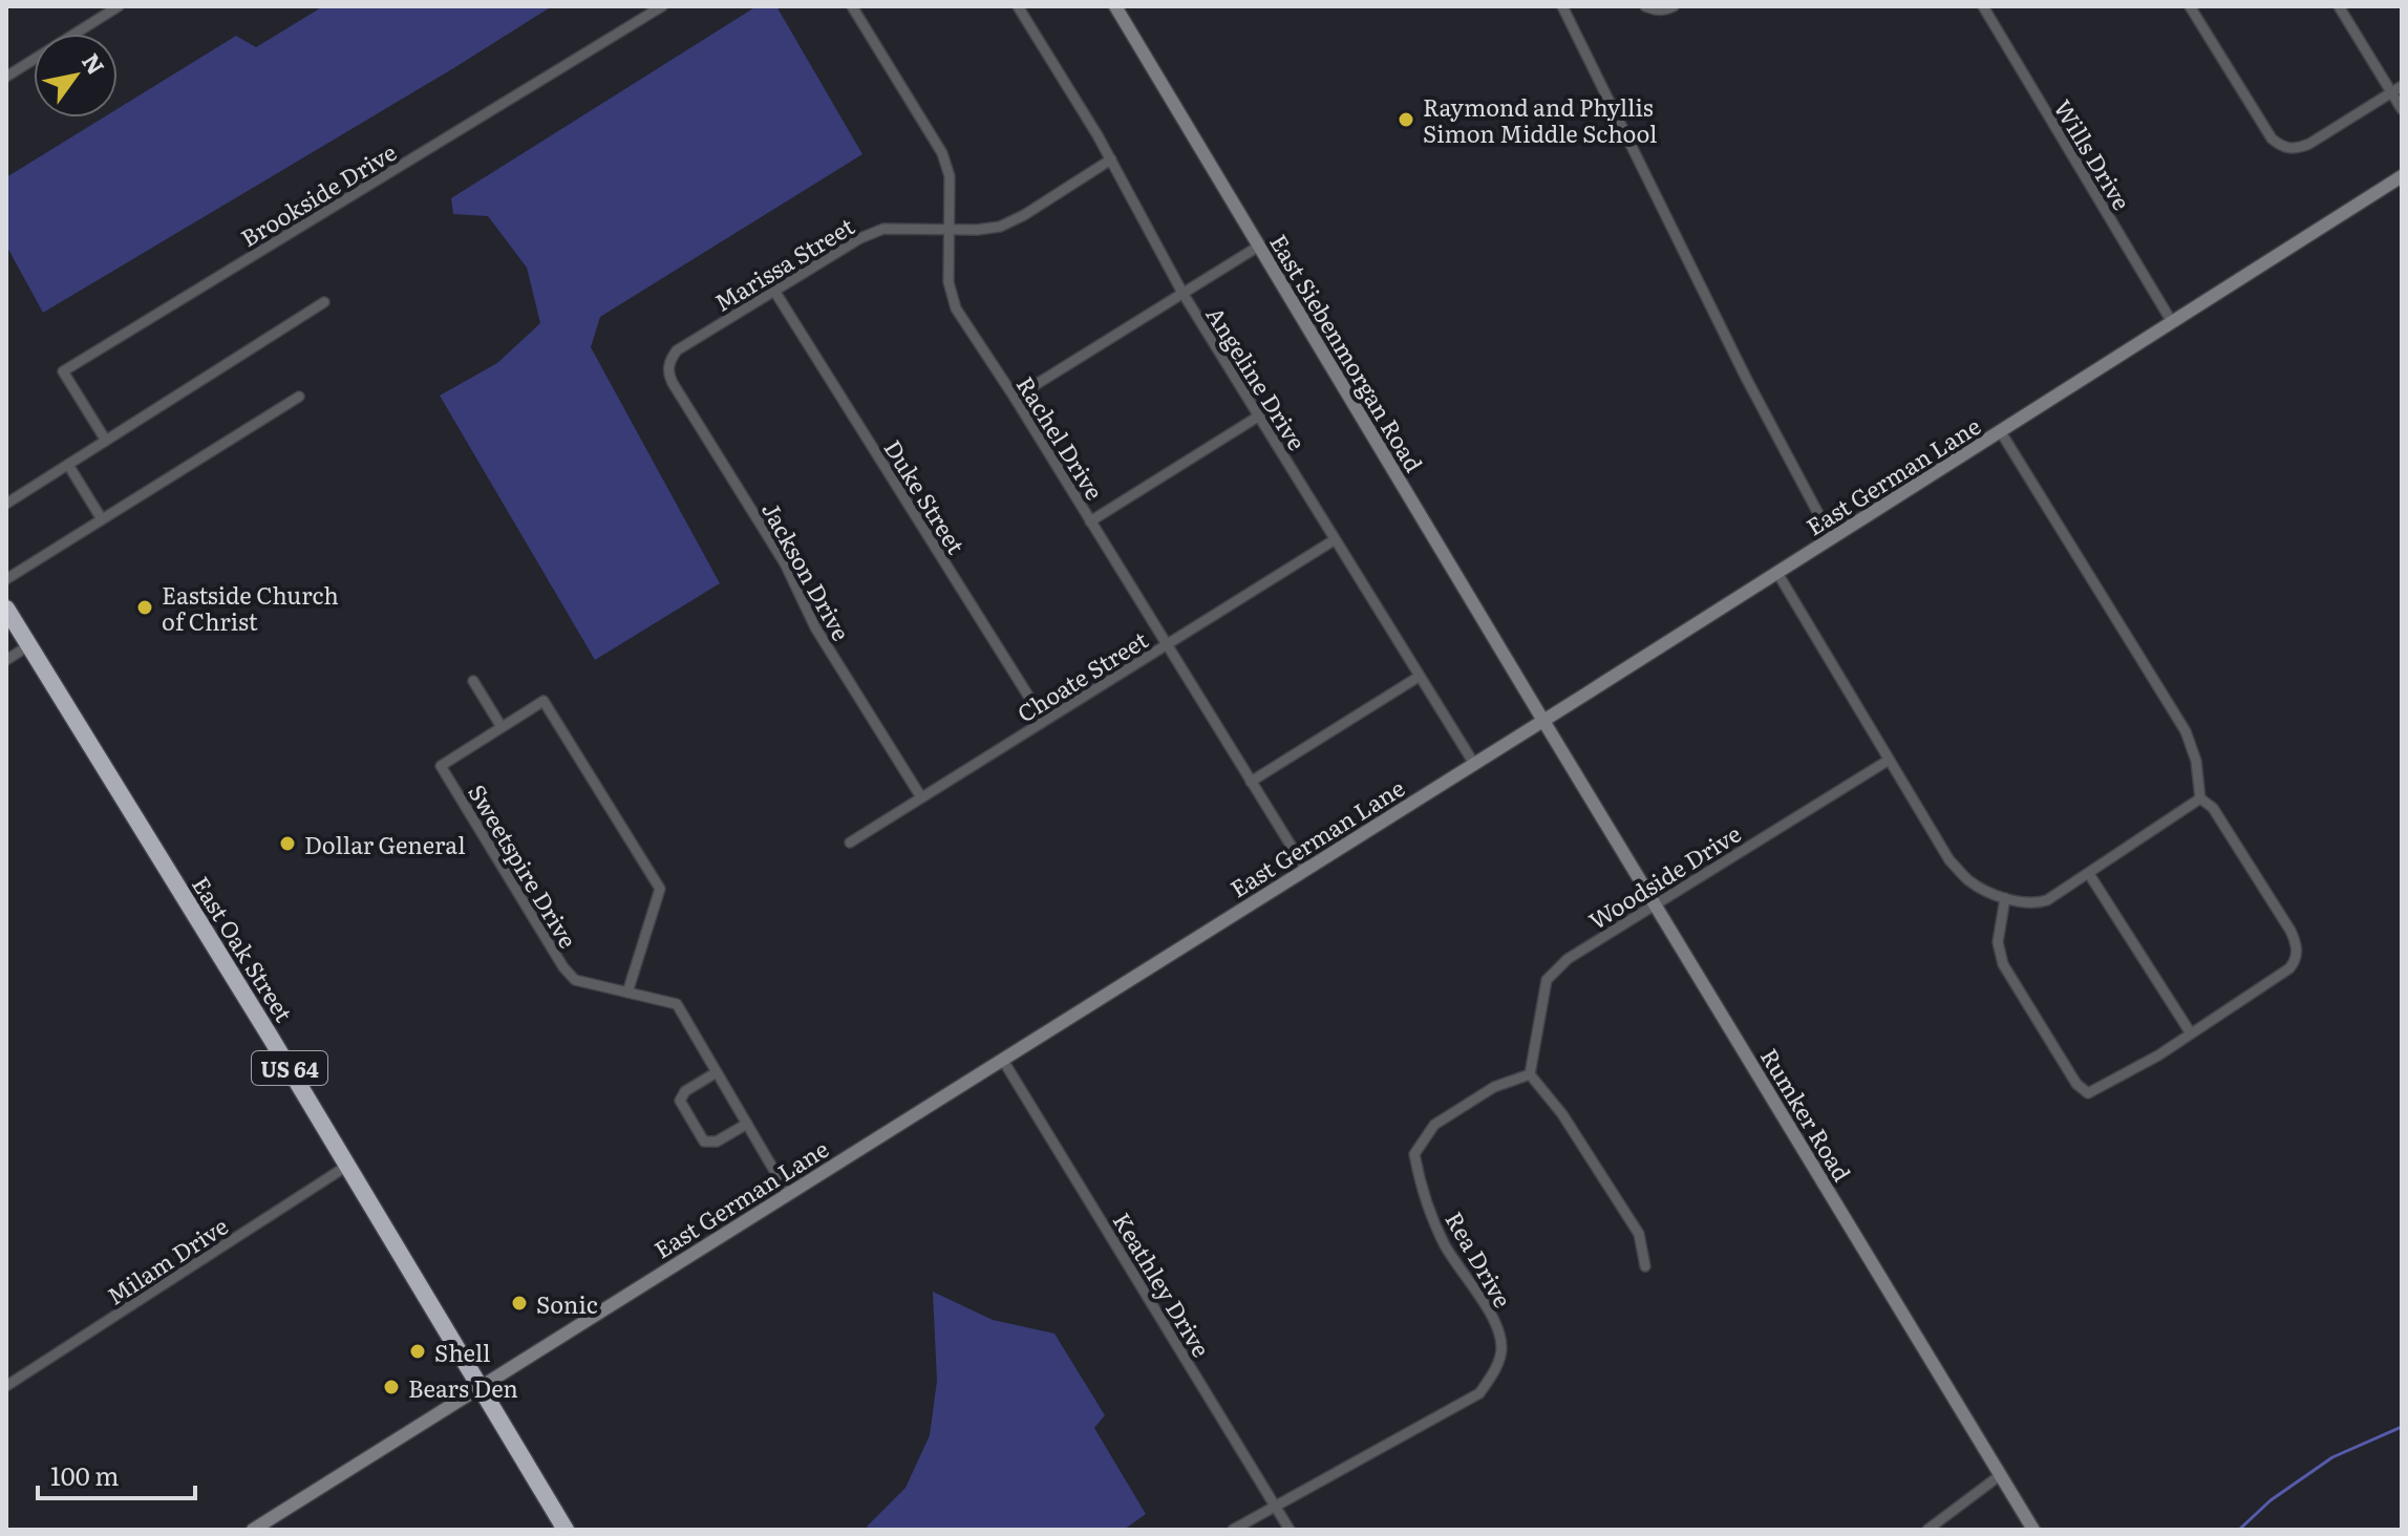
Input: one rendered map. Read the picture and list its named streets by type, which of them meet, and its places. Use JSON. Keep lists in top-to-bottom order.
{
  "streets": {
    "highway": ["East Oak Street", "US 64"],
    "street": [
      "Wills Drive",
      "Brookside Drive",
      "Marissa Street",
      "East Siebenmorgan Road",
      "Angeline Drive",
      "Rachel Drive",
      "East German Lane",
      "Duke Street",
      "Jackson Drive",
      "Choate Street",
      "Sweetspire Drive",
      "Woodside Drive",
      "Rumker Road",
      "Rea Drive",
      "Milam Drive",
      "Keathley Drive"
    ]
  },
  "crossings": [
    ["Wills Drive", "East German Lane"],
    ["Marissa Street", "Angeline Drive"],
    ["Marissa Street", "Rachel Drive"],
    ["Marissa Street", "Duke Street"],
    ["Marissa Street", "Jackson Drive"],
    ["East Siebenmorgan Road", "East German Lane"],
    ["East Siebenmorgan Road", "Rumker Road"],
    ["Angeline Drive", "East German Lane"],
    ["Angeline Drive", "Choate Street"],
    ["Rachel Drive", "East German Lane"],
    ["Rachel Drive", "Choate Street"],
    ["East German Lane", "East Oak Street"],
    ["East German Lane", "Rumker Road"],
    ["East German Lane", "Keathley Drive"],
    ["Duke Street", "Choate Street"],
    ["Jackson Drive", "Choate Street"],
    ["Woodside Drive", "Rumker Road"],
    ["Woodside Drive", "Rea Drive"],
    ["East Oak Street", "Milam Drive"],
    ["Rea Drive", "Keathley Drive"]
  ],
  "places": [
    "Raymond and Phyllis Simon Middle School",
    "Eastside Church of Christ",
    "Dollar General",
    "Sonic",
    "Shell",
    "Bears Den"
  ],
  "scale_bar": "100 m",
  "north": "top right"
}
